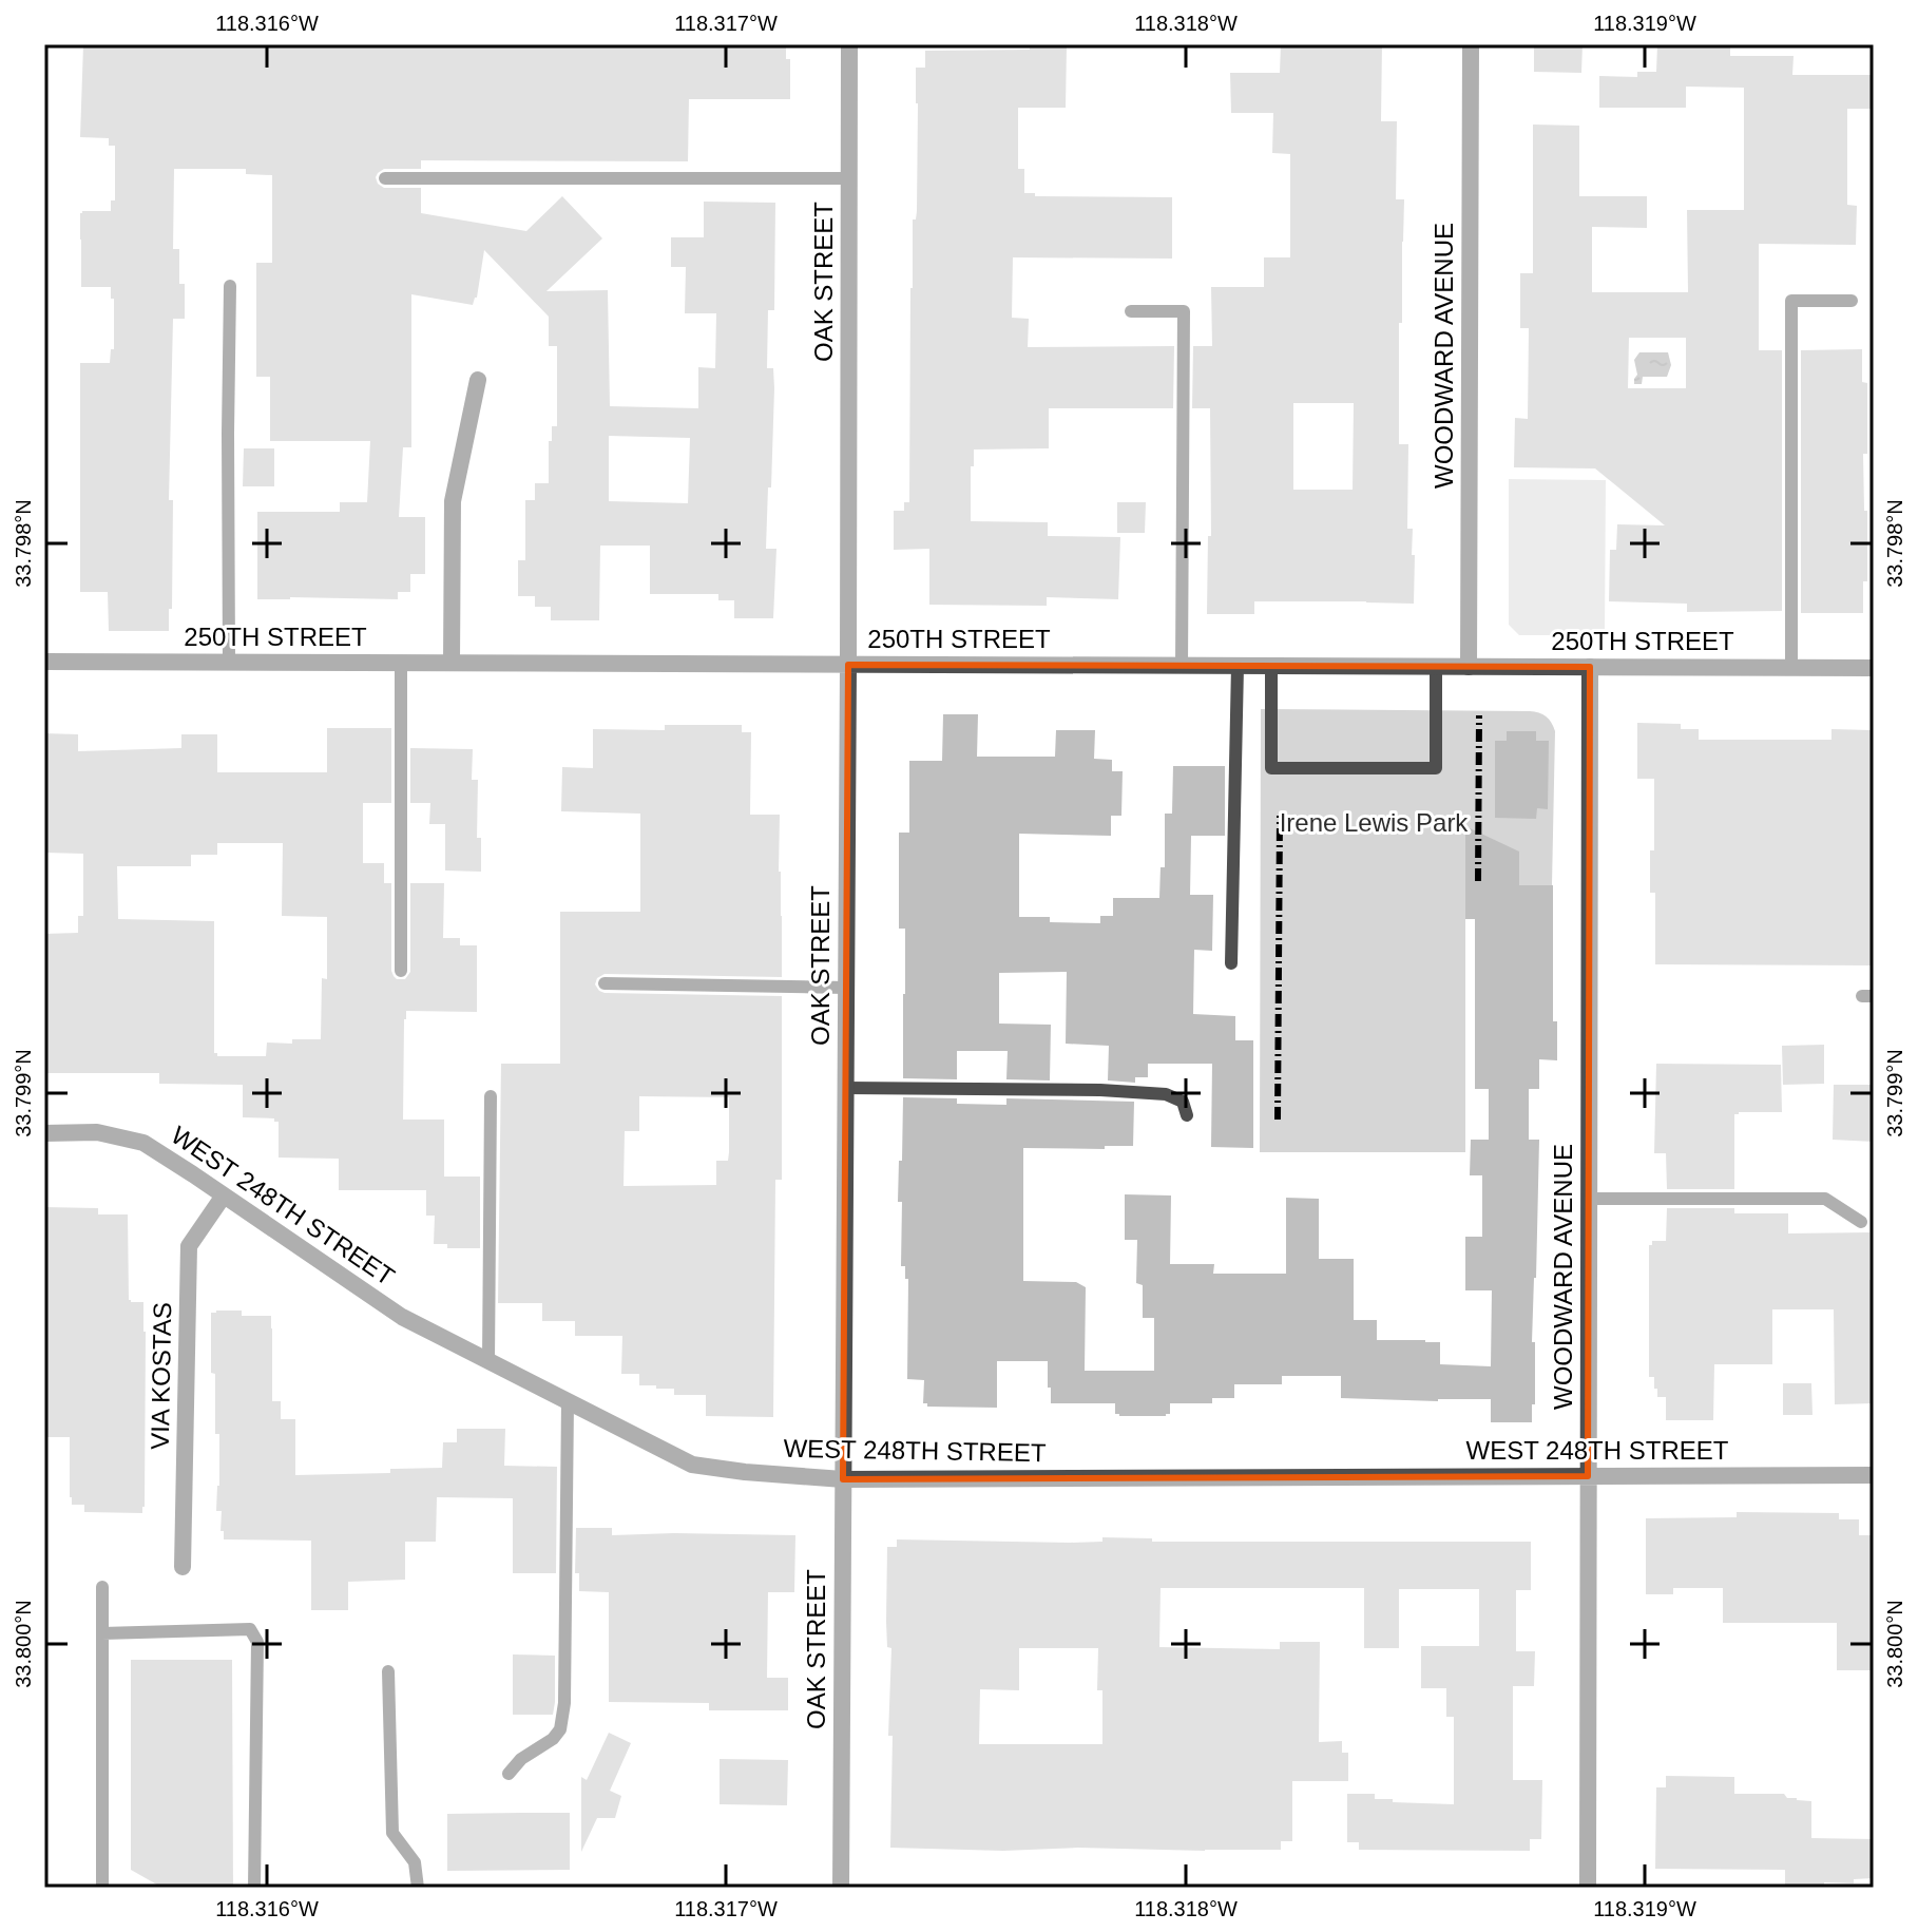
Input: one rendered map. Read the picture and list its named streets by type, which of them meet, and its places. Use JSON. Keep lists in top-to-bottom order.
{
  "streets": {
    "street": [
      "OAK STREET",
      "WOODWARD AVENUE",
      "250TH STREET",
      "WEST 248TH STREET",
      "VIA KOSTAS"
    ]
  },
  "crossings": [
    ["OAK STREET", "250TH STREET"],
    ["OAK STREET", "WEST 248TH STREET"],
    ["WOODWARD AVENUE", "250TH STREET"],
    ["WOODWARD AVENUE", "WEST 248TH STREET"],
    ["WEST 248TH STREET", "VIA KOSTAS"]
  ],
  "parks": ["Irene Lewis Park"],
  "coordinates": [
    "118.316°W",
    "118.317°W",
    "118.318°W",
    "118.319°W",
    "33.798°N",
    "33.799°N",
    "33.800°N"
  ]
}
